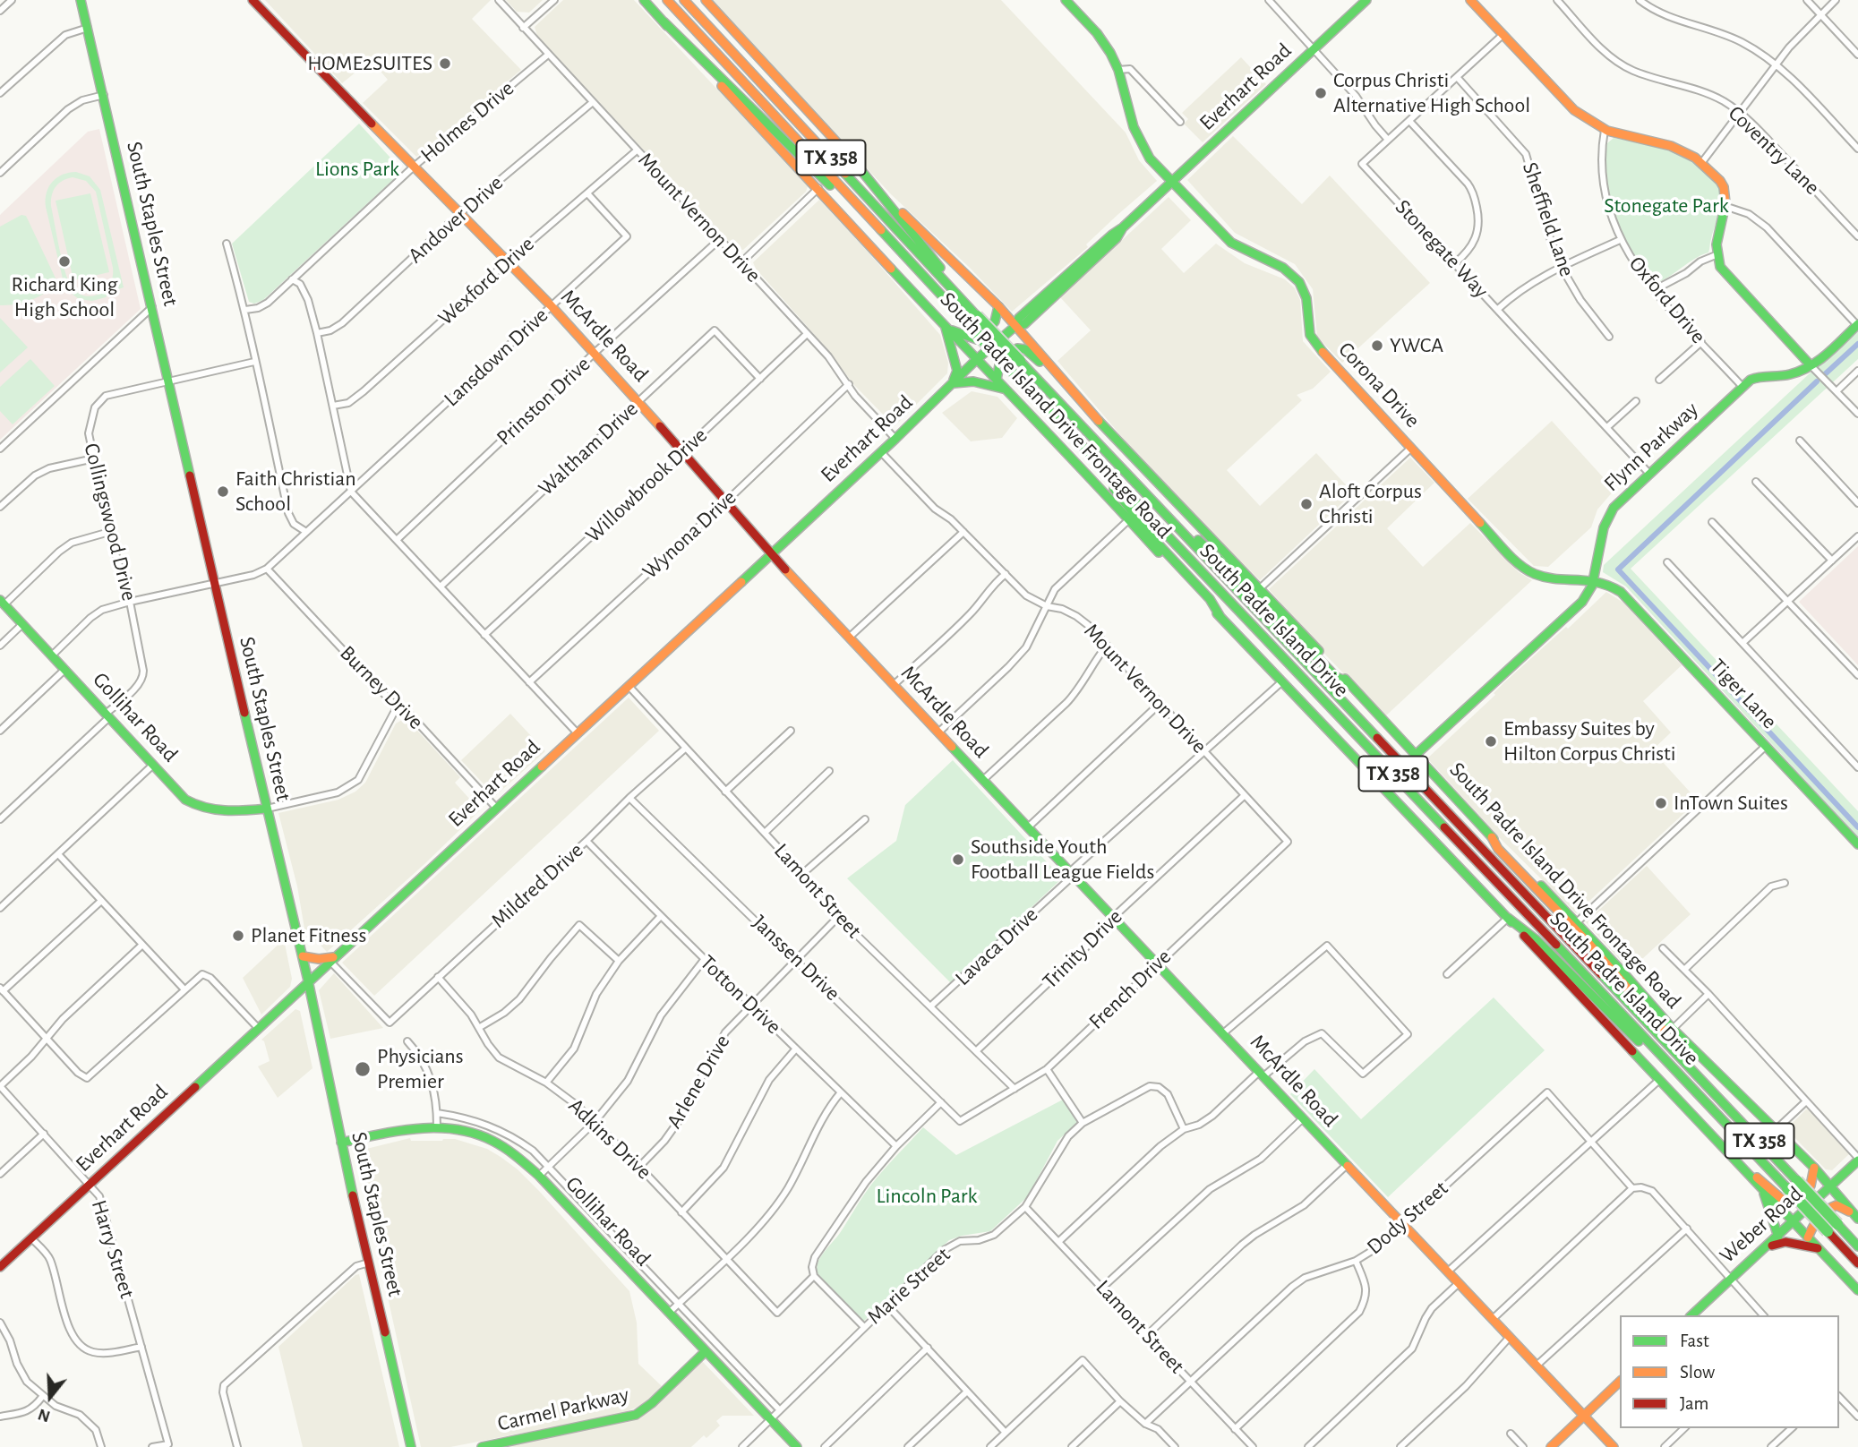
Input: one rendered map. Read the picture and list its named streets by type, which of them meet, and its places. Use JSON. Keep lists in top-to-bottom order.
{
  "streets": {
    "main road": [
      "Everhart Road",
      "TX 358",
      "South Staples Street",
      "McArdle Road",
      "Corona Drive",
      "South Padre Island Drive Frontage Road",
      "Flynn Parkway",
      "South Padre Island Drive",
      "Tiger Lane",
      "Gollihar Road",
      "Weber Road",
      "Carmel Parkway"
    ],
    "street": [
      "Holmes Drive",
      "Coventry Lane",
      "Mount Vernon Drive",
      "Andover Drive",
      "Sheffield Lane",
      "Stonegate Way",
      "Wexford Drive",
      "Oxford Drive",
      "Lansdown Drive",
      "Prinston Drive",
      "Waltham Drive",
      "Willowbrook Drive",
      "Collingswood Drive",
      "Wynona Drive",
      "Burney Drive",
      "Mildred Drive",
      "Lamont Street",
      "Lavaca Drive",
      "Trinity Drive",
      "Janssen Drive",
      "French Drive",
      "Totton Drive",
      "Arlene Drive",
      "Adkins Drive",
      "Dody Street",
      "Harry Street",
      "Marie Street"
    ]
  },
  "crossings": [
    ["Everhart Road", "Mount Vernon Drive"],
    ["Everhart Road", "South Staples Street"],
    ["Everhart Road", "McArdle Road"],
    ["Everhart Road", "Corona Drive"],
    ["Everhart Road", "South Padre Island Drive Frontage Road"],
    ["Everhart Road", "Burney Drive"],
    ["Everhart Road", "Mildred Drive"],
    ["Everhart Road", "Lamont Street"],
    ["Everhart Road", "Harry Street"],
    ["Holmes Drive", "Mount Vernon Drive"],
    ["Holmes Drive", "McArdle Road"],
    ["Mount Vernon Drive", "Andover Drive"],
    ["Mount Vernon Drive", "Wexford Drive"],
    ["Mount Vernon Drive", "Prinston Drive"],
    ["Mount Vernon Drive", "Willowbrook Drive"],
    ["Mount Vernon Drive", "Wynona Drive"],
    ["Mount Vernon Drive", "Lavaca Drive"],
    ["Mount Vernon Drive", "Trinity Drive"],
    ["Mount Vernon Drive", "French Drive"],
    ["Andover Drive", "McArdle Road"],
    ["Sheffield Lane", "Stonegate Way"],
    ["South Staples Street", "Lansdown Drive"],
    ["South Staples Street", "Collingswood Drive"],
    ["South Staples Street", "Gollihar Road"],
    ["Stonegate Way", "Flynn Parkway"],
    ["Wexford Drive", "McArdle Road"],
    ["Wexford Drive", "Lansdown Drive"],
    ["Oxford Drive", "Flynn Parkway"],
    ["McArdle Road", "Lansdown Drive"],
    ["McArdle Road", "Prinston Drive"],
    ["McArdle Road", "Waltham Drive"],
    ["McArdle Road", "Willowbrook Drive"],
    ["McArdle Road", "Wynona Drive"],
    ["McArdle Road", "Lavaca Drive"],
    ["McArdle Road", "Trinity Drive"],
    ["McArdle Road", "French Drive"],
    ["McArdle Road", "Dody Street"],
    ["Lansdown Drive", "Collingswood Drive"],
    ["Lansdown Drive", "Burney Drive"],
    ["Lansdown Drive", "Gollihar Road"],
    ["Corona Drive", "Flynn Parkway"],
    ["Corona Drive", "Tiger Lane"],
    ["South Padre Island Drive Frontage Road", "Flynn Parkway"],
    ["South Padre Island Drive Frontage Road", "Lavaca Drive"],
    ["South Padre Island Drive Frontage Road", "Weber Road"],
    ["Flynn Parkway", "Tiger Lane"],
    ["Waltham Drive", "Willowbrook Drive"],
    ["Collingswood Drive", "Gollihar Road"],
    ["Gollihar Road", "Marie Street"],
    ["Gollihar Road", "Carmel Parkway"],
    ["Mildred Drive", "Lamont Street"],
    ["Mildred Drive", "Janssen Drive"],
    ["Mildred Drive", "Totton Drive"],
    ["Mildred Drive", "Adkins Drive"],
    ["Lamont Street", "Lavaca Drive"],
    ["Lamont Street", "Trinity Drive"],
    ["Lamont Street", "French Drive"],
    ["Lamont Street", "Arlene Drive"],
    ["Lamont Street", "Dody Street"],
    ["Lamont Street", "Marie Street"],
    ["Janssen Drive", "French Drive"],
    ["Janssen Drive", "Arlene Drive"],
    ["Totton Drive", "Arlene Drive"],
    ["Arlene Drive", "Adkins Drive"]
  ],
  "parks": ["Lions Park", "Stonegate Park", "Lincoln Park"],
  "places": [
    "HOME2SUITES",
    "Corpus Christi Alternative High School",
    "Richard King High School",
    "YWCA",
    "Faith Christian School",
    "Aloft Corpus Christi",
    "Embassy Suites by Hilton Corpus Christi",
    "InTown Suites",
    "Southside Youth Football League Fields",
    "Planet Fitness",
    "Physicians Premier"
  ],
  "legend": ["Fast", "Slow", "Jam"],
  "north": "bottom"
}
